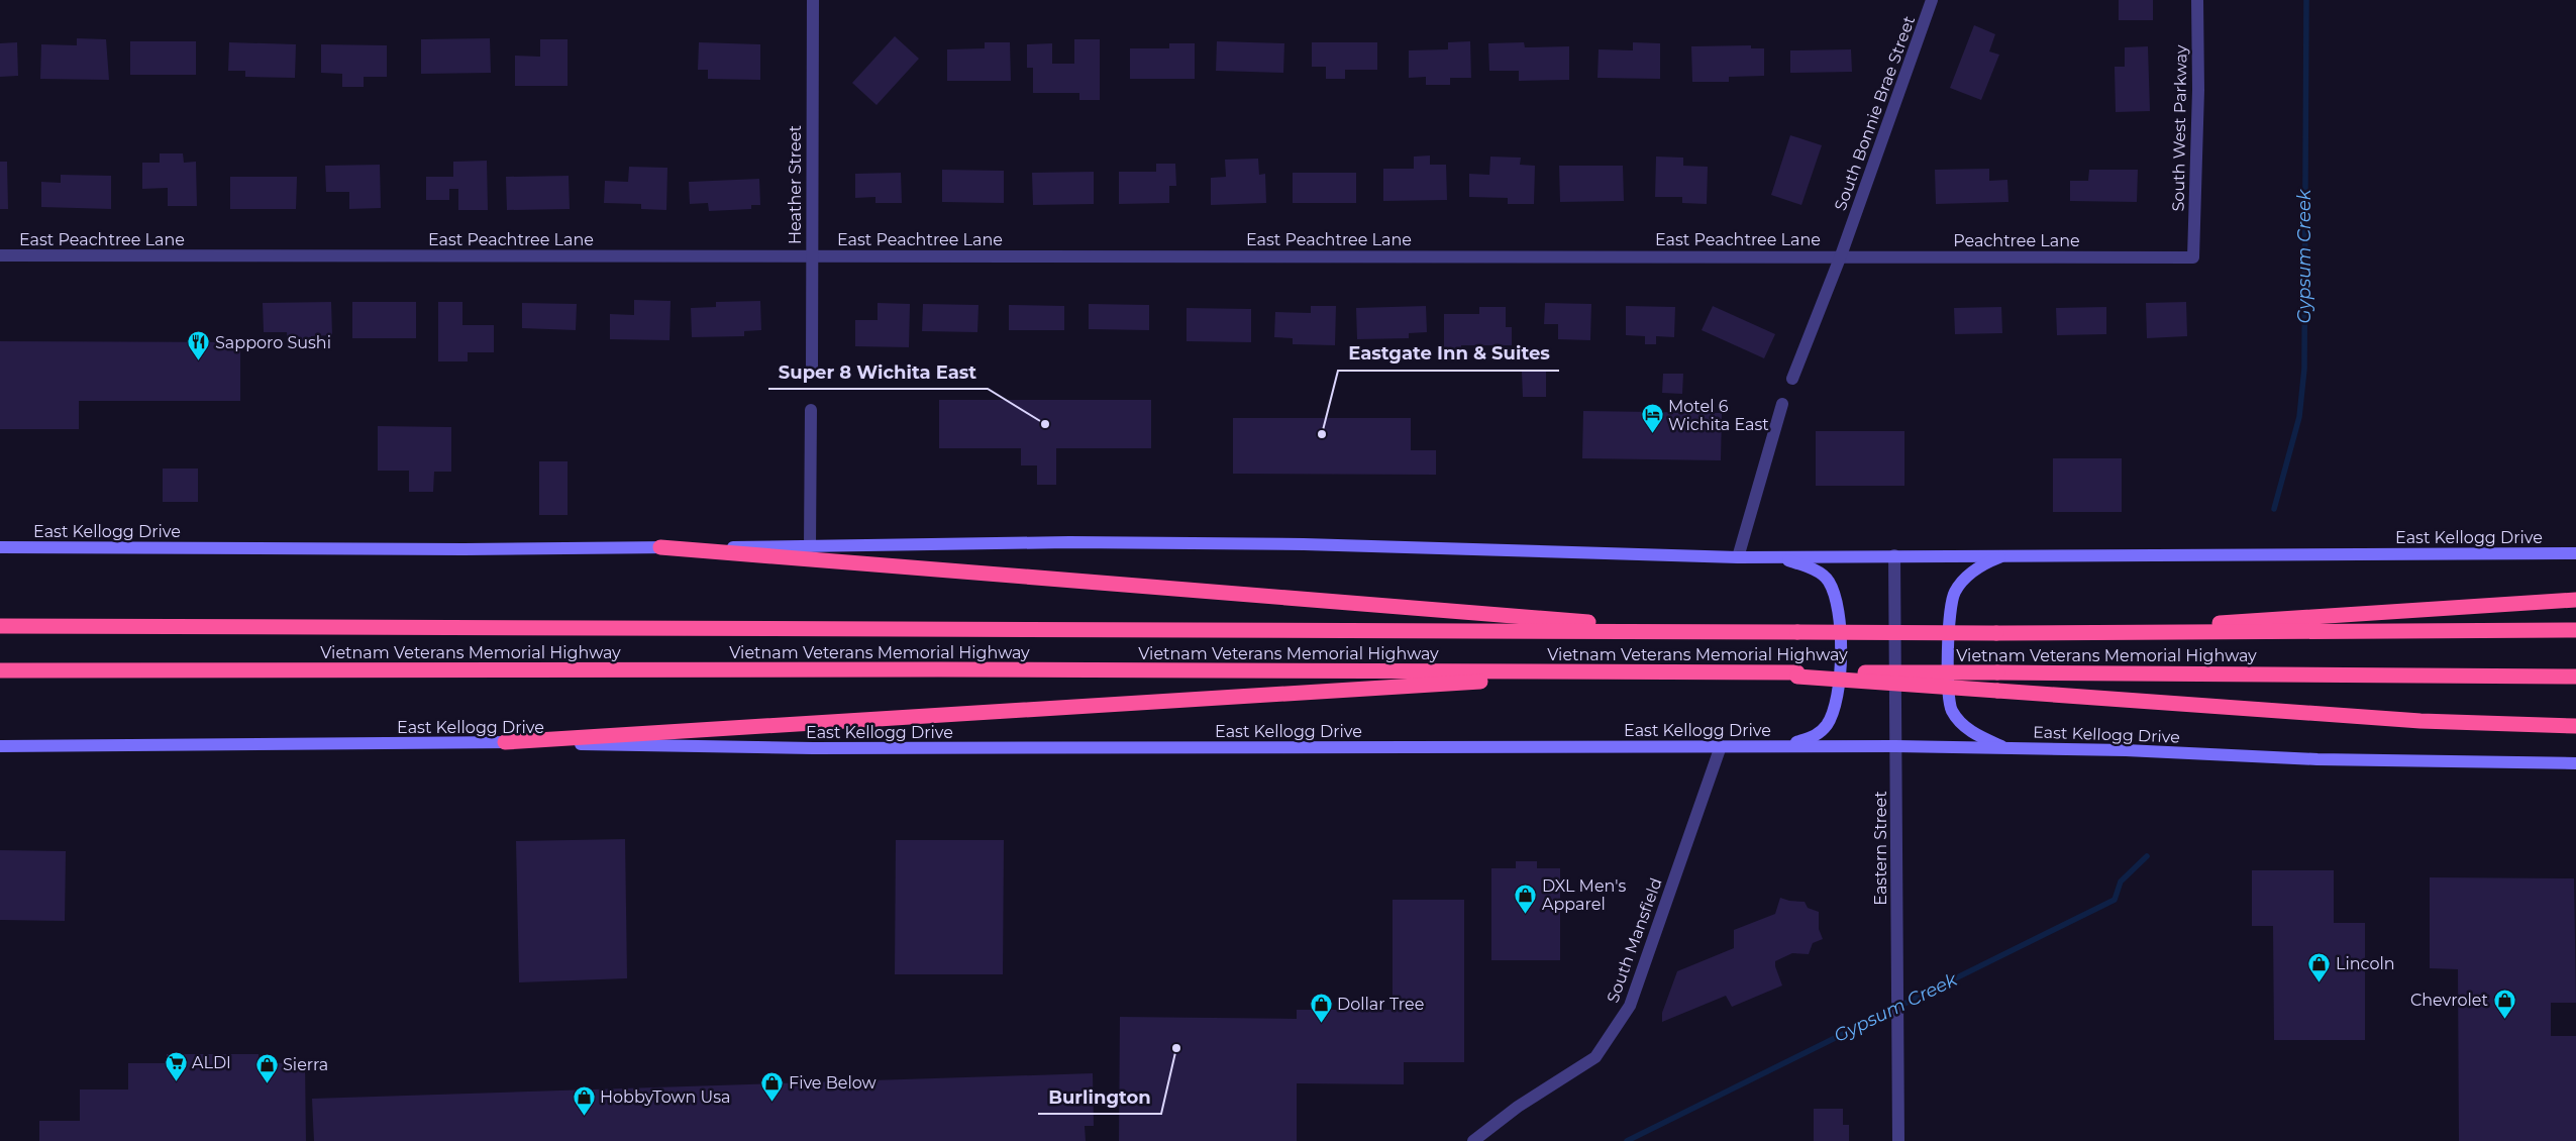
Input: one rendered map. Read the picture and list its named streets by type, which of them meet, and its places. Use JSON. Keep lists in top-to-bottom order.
{
  "streets": {
    "highway": ["Vietnam Veterans Memorial Highway"],
    "main road": ["East Kellogg Drive"],
    "street": [
      "South Bonnie Brae Street",
      "South West Parkway",
      "Heather Street",
      "East Peachtree Lane",
      "Peachtree Lane",
      "Eastern Street",
      "South Mansfield"
    ]
  },
  "crossings": [
    ["South Bonnie Brae Street", "East Peachtree Lane"],
    ["South Bonnie Brae Street", "Peachtree Lane"],
    ["South West Parkway", "Peachtree Lane"],
    ["Heather Street", "East Peachtree Lane"],
    ["East Peachtree Lane", "Peachtree Lane"],
    ["East Kellogg Drive", "Eastern Street"],
    ["East Kellogg Drive", "South Mansfield"]
  ],
  "water": ["Gypsum Creek"],
  "places": {
    "restaurant": ["Sapporo Sushi"],
    "other": ["Super 8 Wichita East", "Eastgate Inn & Suites", "Burlington"],
    "hotel": ["Motel 6 Wichita East"],
    "shop": [
      "DXL Men's Apparel",
      "Lincoln",
      "Chevrolet",
      "Dollar Tree",
      "Sierra",
      "Five Below",
      "HobbyTown Usa"
    ],
    "supermarket": ["ALDI"]
  }
}
